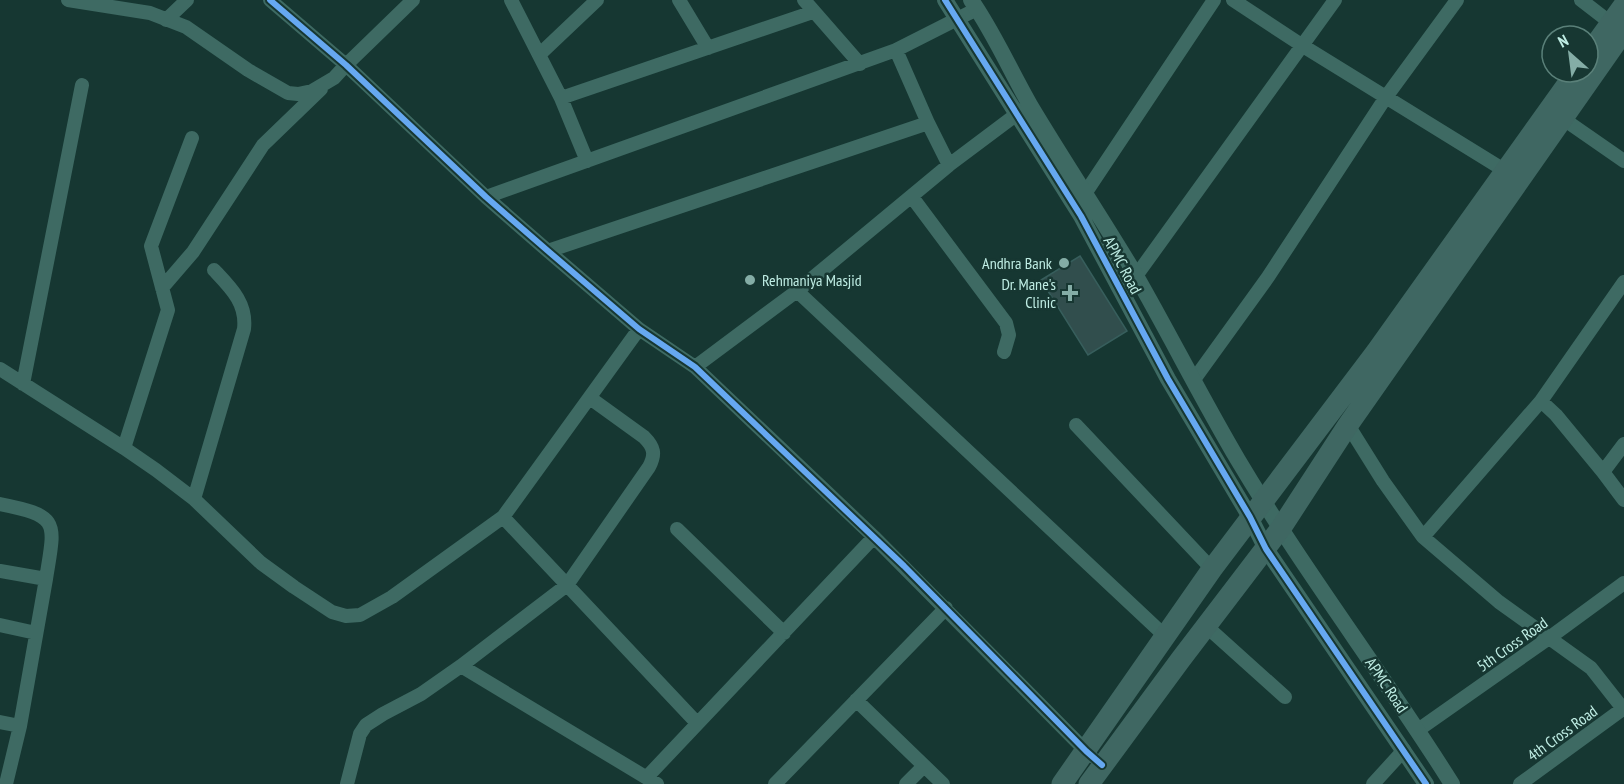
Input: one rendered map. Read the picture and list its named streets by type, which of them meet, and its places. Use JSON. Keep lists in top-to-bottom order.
{
  "streets": {
    "street": ["APMC Road", "5th Cross Road", "4th Cross Road"]
  },
  "crossings": [
    ["APMC Road", "5th Cross Road"]
  ],
  "places": {
    "other": ["Andhra Bank", "Rehmaniya Masjid"],
    "health": ["Dr. Mane's Clinic"]
  },
  "north": "top left"
}
